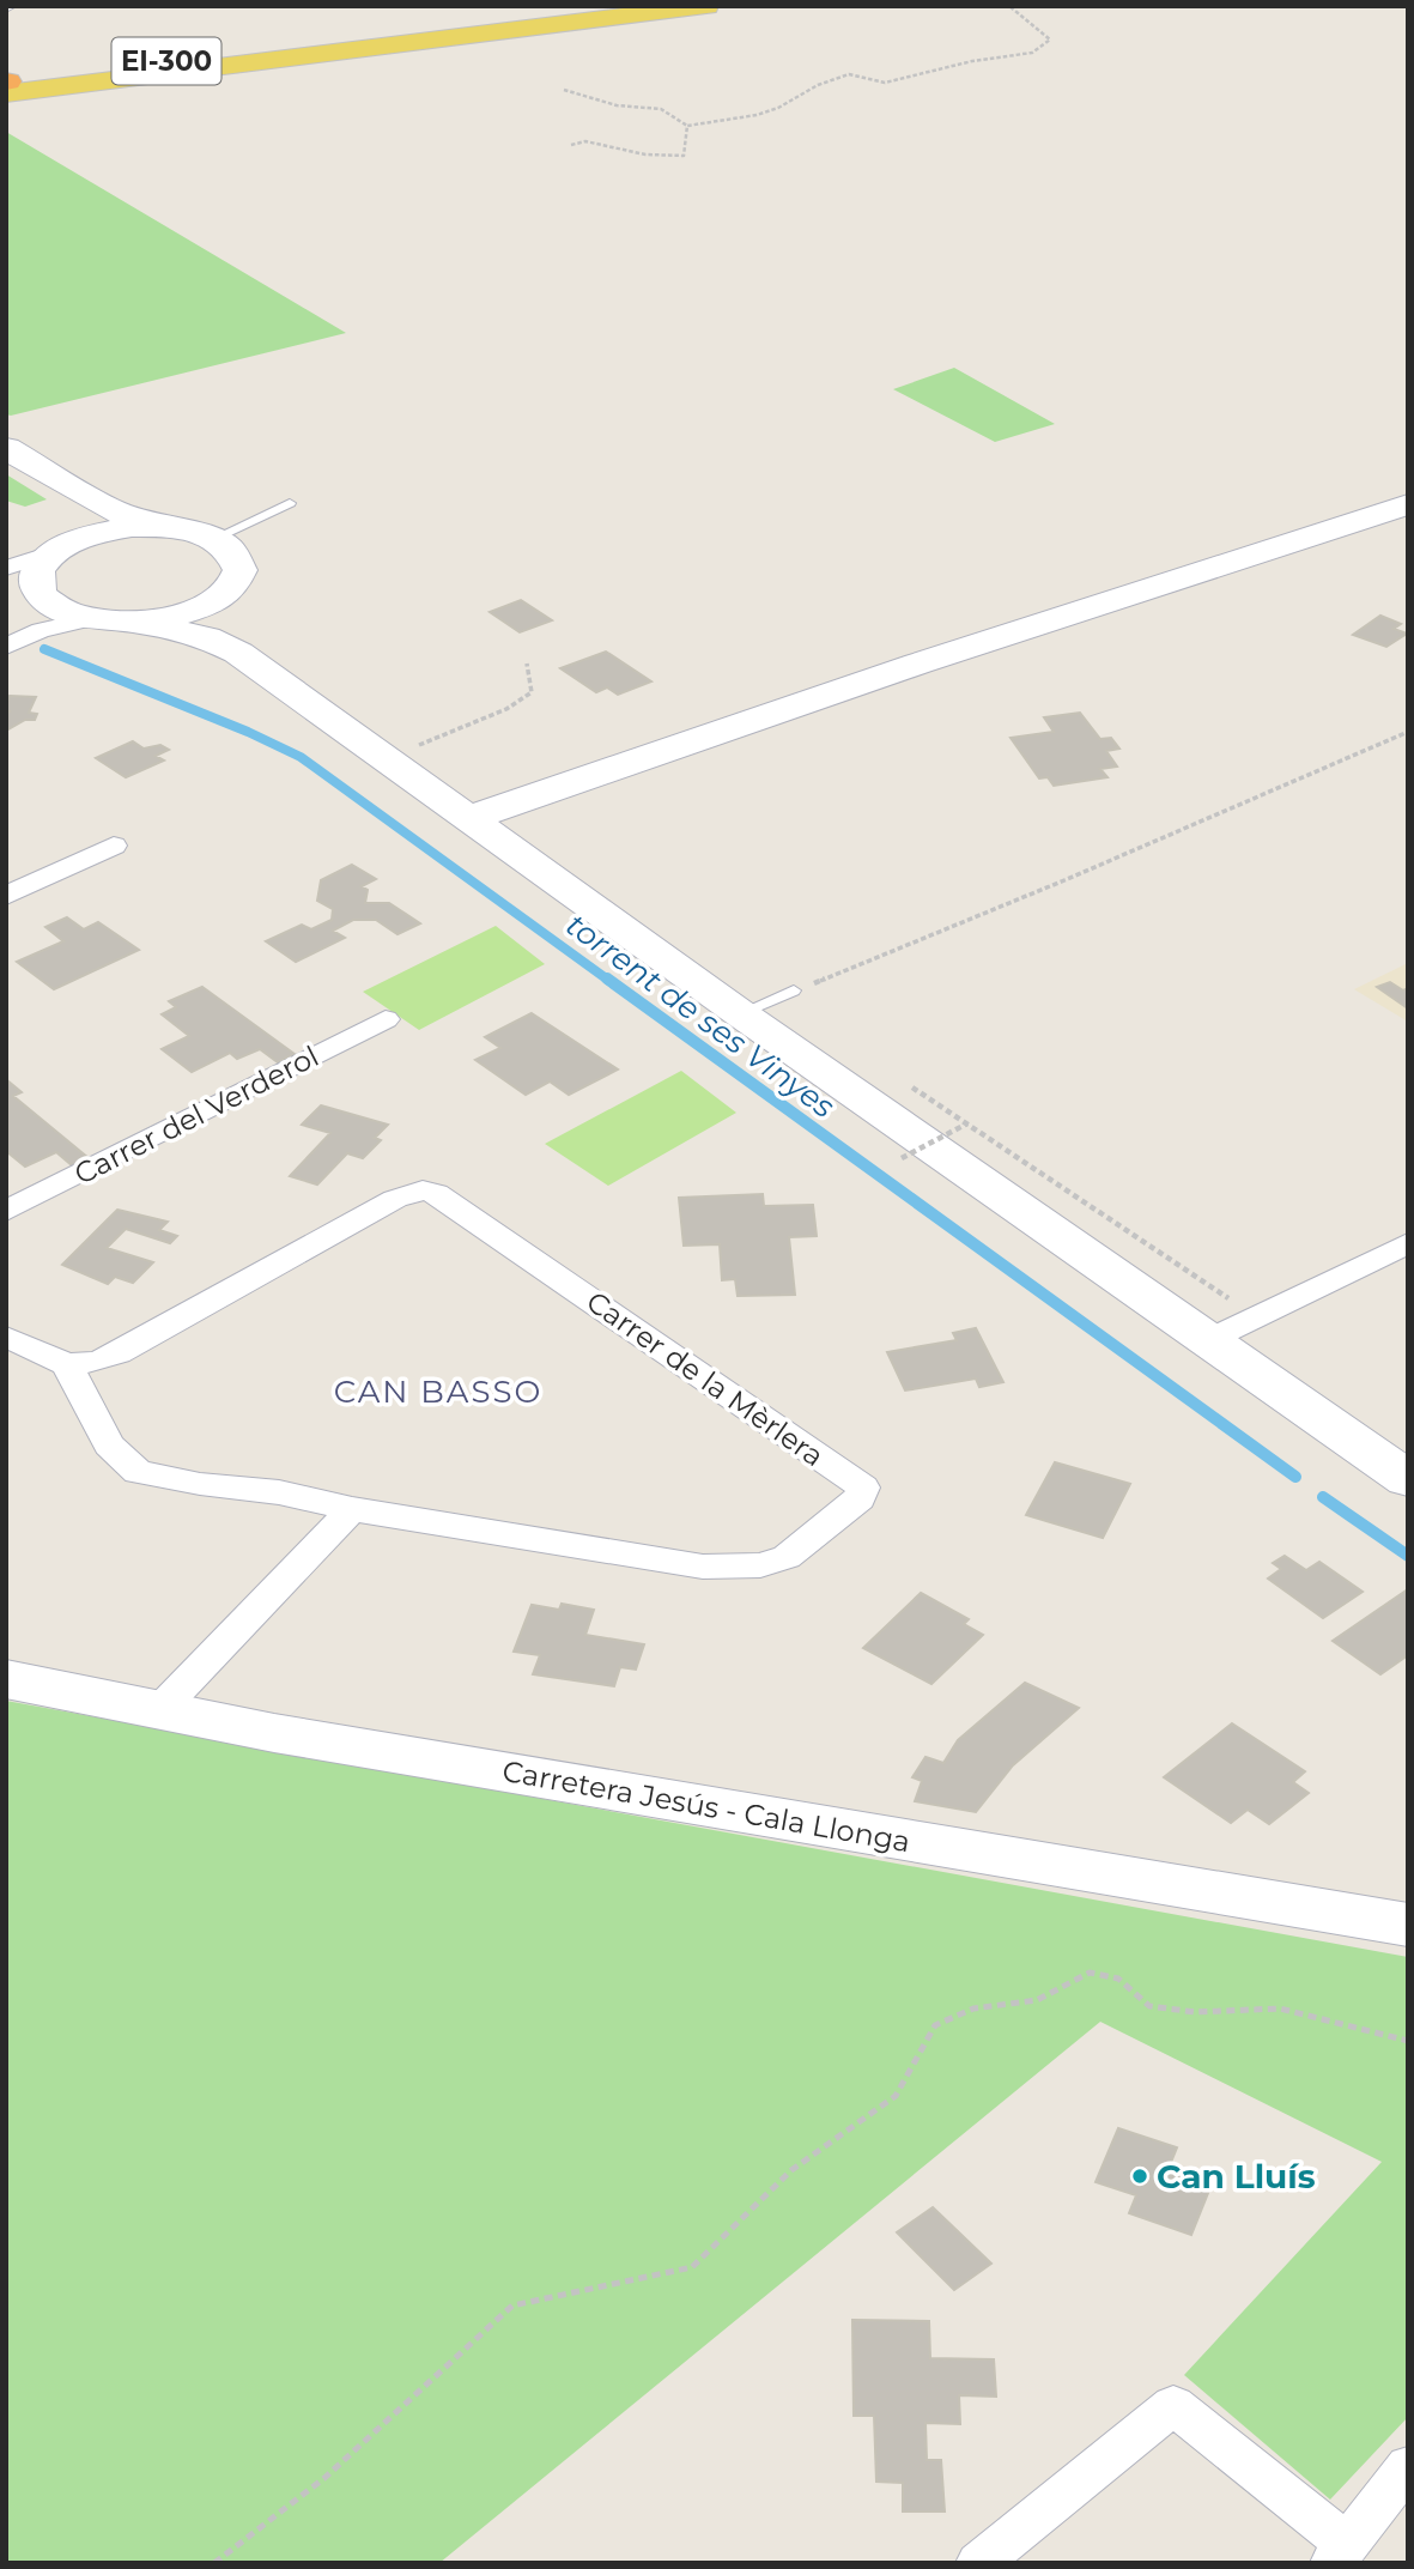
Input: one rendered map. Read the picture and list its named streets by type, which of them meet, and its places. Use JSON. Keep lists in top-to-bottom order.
{
  "streets": {
    "main road": ["EI-300", "Carretera Jesús - Cala Llonga"],
    "street": ["Carrer del Verderol", "Carrer de la Mèrlera"]
  },
  "districts": ["CAN BASSO"],
  "water": ["torrent de ses Vinyes"],
  "places": ["Can Lluís"]
}
